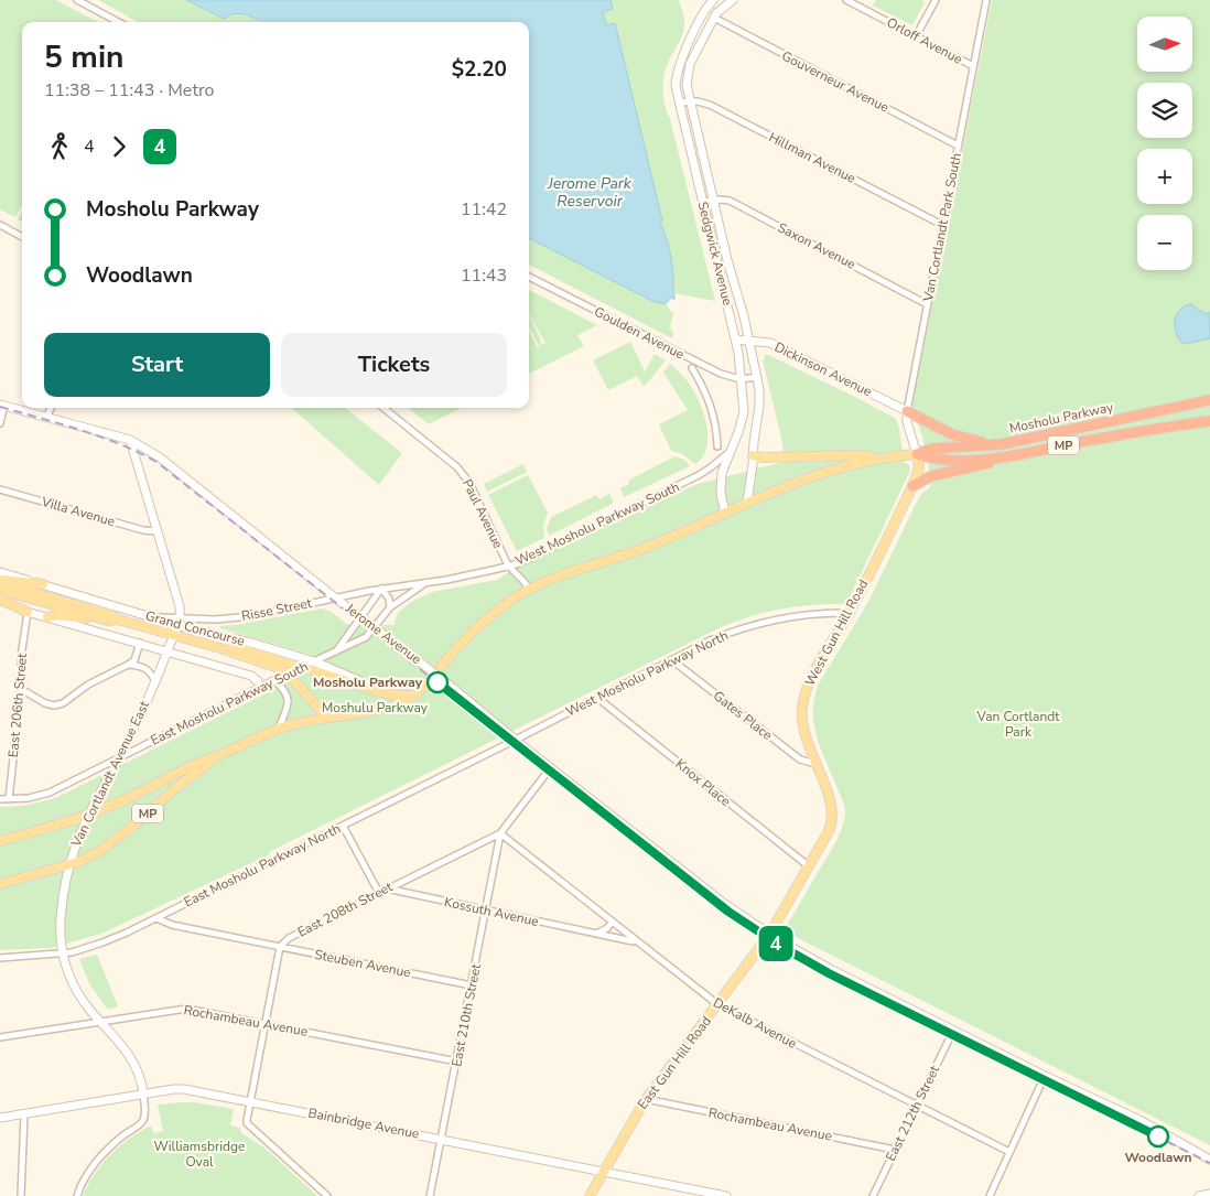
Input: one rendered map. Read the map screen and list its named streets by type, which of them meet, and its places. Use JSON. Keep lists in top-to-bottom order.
{
  "streets": {
    "highway": ["Mosholu Parkway", "MP"],
    "main road": [
      "Van Cortlandt Park South",
      "Sedgwick Avenue",
      "Dickinson Avenue",
      "Grand Concourse",
      "West Gun Hill Road",
      "Jerome Avenue",
      "Van Cortlandt Avenue East",
      "East Gun Hill Road",
      "Bainbridge Avenue"
    ],
    "street": [
      "Orloff Avenue",
      "Gouverneur Avenue",
      "Hillman Avenue",
      "Saxon Avenue",
      "Goulden Avenue",
      "Villa Avenue",
      "Paul Avenue",
      "West Mosholu Parkway South",
      "Risse Street",
      "West Mosholu Parkway North",
      "East Mosholu Parkway South",
      "East 206th Street",
      "Gates Place",
      "Knox Place",
      "East Mosholu Parkway North",
      "East 208th Street",
      "Kossuth Avenue",
      "Steuben Avenue",
      "East 210th Street",
      "Rochambeau Avenue",
      "DeKalb Avenue",
      "East 212th Street"
    ]
  },
  "crossings": [
    ["Orloff Avenue", "Van Cortlandt Park South"],
    ["Gouverneur Avenue", "Van Cortlandt Park South"],
    ["Gouverneur Avenue", "Sedgwick Avenue"],
    ["Hillman Avenue", "Van Cortlandt Park South"],
    ["Hillman Avenue", "Sedgwick Avenue"],
    ["Van Cortlandt Park South", "Saxon Avenue"],
    ["Van Cortlandt Park South", "Dickinson Avenue"],
    ["Van Cortlandt Park South", "Mosholu Parkway"],
    ["Van Cortlandt Park South", "West Gun Hill Road"],
    ["Saxon Avenue", "Sedgwick Avenue"],
    ["Sedgwick Avenue", "Goulden Avenue"],
    ["Sedgwick Avenue", "Dickinson Avenue"],
    ["Sedgwick Avenue", "Mosholu Parkway"],
    ["Sedgwick Avenue", "West Mosholu Parkway South"],
    ["Mosholu Parkway", "Paul Avenue"],
    ["Mosholu Parkway", "Grand Concourse"],
    ["Mosholu Parkway", "West Gun Hill Road"],
    ["Mosholu Parkway", "Van Cortlandt Avenue East"],
    ["Paul Avenue", "West Mosholu Parkway South"],
    ["West Mosholu Parkway South", "Risse Street"],
    ["West Mosholu Parkway South", "Jerome Avenue"],
    ["West Mosholu Parkway South", "East Mosholu Parkway South"],
    ["Risse Street", "Grand Concourse"],
    ["Risse Street", "Jerome Avenue"],
    ["Risse Street", "Van Cortlandt Avenue East"],
    ["Grand Concourse", "East Mosholu Parkway South"],
    ["Grand Concourse", "East 206th Street"],
    ["Grand Concourse", "Van Cortlandt Avenue East"],
    ["West Gun Hill Road", "Jerome Avenue"],
    ["West Gun Hill Road", "West Mosholu Parkway North"],
    ["West Gun Hill Road", "Gates Place"],
    ["West Gun Hill Road", "Knox Place"],
    ["West Gun Hill Road", "East Gun Hill Road"],
    ["Jerome Avenue", "West Mosholu Parkway North"],
    ["Jerome Avenue", "East Mosholu Parkway South"],
    ["Jerome Avenue", "East Mosholu Parkway North"],
    ["Jerome Avenue", "East 208th Street"],
    ["Jerome Avenue", "East Gun Hill Road"],
    ["Jerome Avenue", "East 212th Street"],
    ["West Mosholu Parkway North", "Gates Place"],
    ["West Mosholu Parkway North", "Knox Place"],
    ["West Mosholu Parkway North", "East Mosholu Parkway North"],
    ["East Mosholu Parkway South", "East 206th Street"],
    ["East Mosholu Parkway South", "Van Cortlandt Avenue East"],
    ["Van Cortlandt Avenue East", "East Mosholu Parkway North"],
    ["Van Cortlandt Avenue East", "Rochambeau Avenue"],
    ["Van Cortlandt Avenue East", "Bainbridge Avenue"],
    ["East Mosholu Parkway North", "Steuben Avenue"],
    ["East 208th Street", "Kossuth Avenue"],
    ["East 208th Street", "Steuben Avenue"],
    ["East 208th Street", "East 210th Street"],
    ["East 208th Street", "DeKalb Avenue"],
    ["Kossuth Avenue", "East 210th Street"],
    ["Kossuth Avenue", "DeKalb Avenue"],
    ["Steuben Avenue", "East 210th Street"],
    ["East 210th Street", "Rochambeau Avenue"],
    ["East 210th Street", "DeKalb Avenue"],
    ["East 210th Street", "Bainbridge Avenue"],
    ["Rochambeau Avenue", "East Gun Hill Road"],
    ["Rochambeau Avenue", "East 212th Street"],
    ["DeKalb Avenue", "East Gun Hill Road"],
    ["DeKalb Avenue", "East 212th Street"],
    ["East Gun Hill Road", "Bainbridge Avenue"]
  ],
  "water": ["Jerome Park Reservoir"],
  "parks": ["Moshulu Parkway", "Van Cortlandt Park", "Williamsbridge Oval"],
  "places": ["Mosholu Parkway", "Woodlawn"],
  "lines": ["metro line 4"],
  "north": "right",
  "page": {
    "on_map": "4",
    "map_buttons": ["+", "−"],
    "heading": ["5 min", "11:38 – 11:43 · Metro", "$2.20"],
    "legs": ["4", "4"],
    "list": [
      {
        "name": "Mosholu Parkway",
        "value": "11:42"
      },
      {
        "name": "Woodlawn",
        "value": "11:43"
      }
    ],
    "buttons": ["Start", "Tickets"]
  }
}
